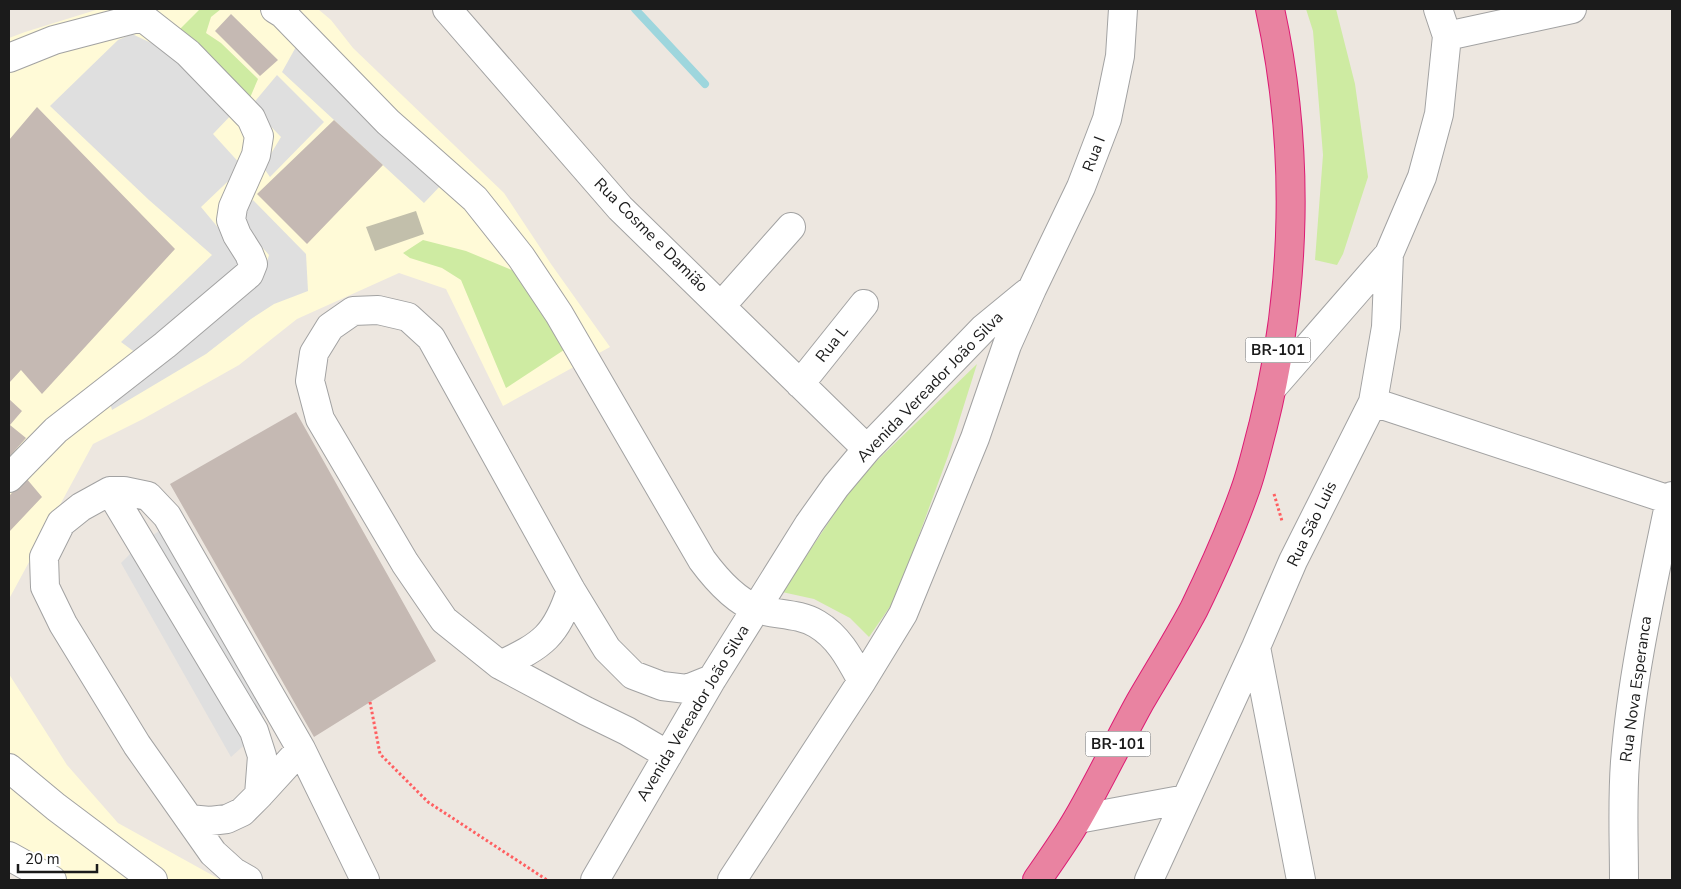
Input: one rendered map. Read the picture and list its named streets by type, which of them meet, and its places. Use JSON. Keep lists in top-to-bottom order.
{
  "streets": {
    "highway": ["BR-101"],
    "street": [
      "Rua I",
      "Rua Cosme e Damião",
      "Rua L",
      "Avenida Vereador João Silva",
      "Rua São Luis",
      "Rua Nova Esperanca"
    ]
  },
  "crossings": [
    ["Rua I", "Avenida Vereador João Silva"],
    ["Rua Cosme e Damião", "Rua L"],
    ["Rua Cosme e Damião", "Avenida Vereador João Silva"],
    ["Rua São Luis", "Rua Nova Esperanca"]
  ],
  "scale_bar": "20 m"
}
